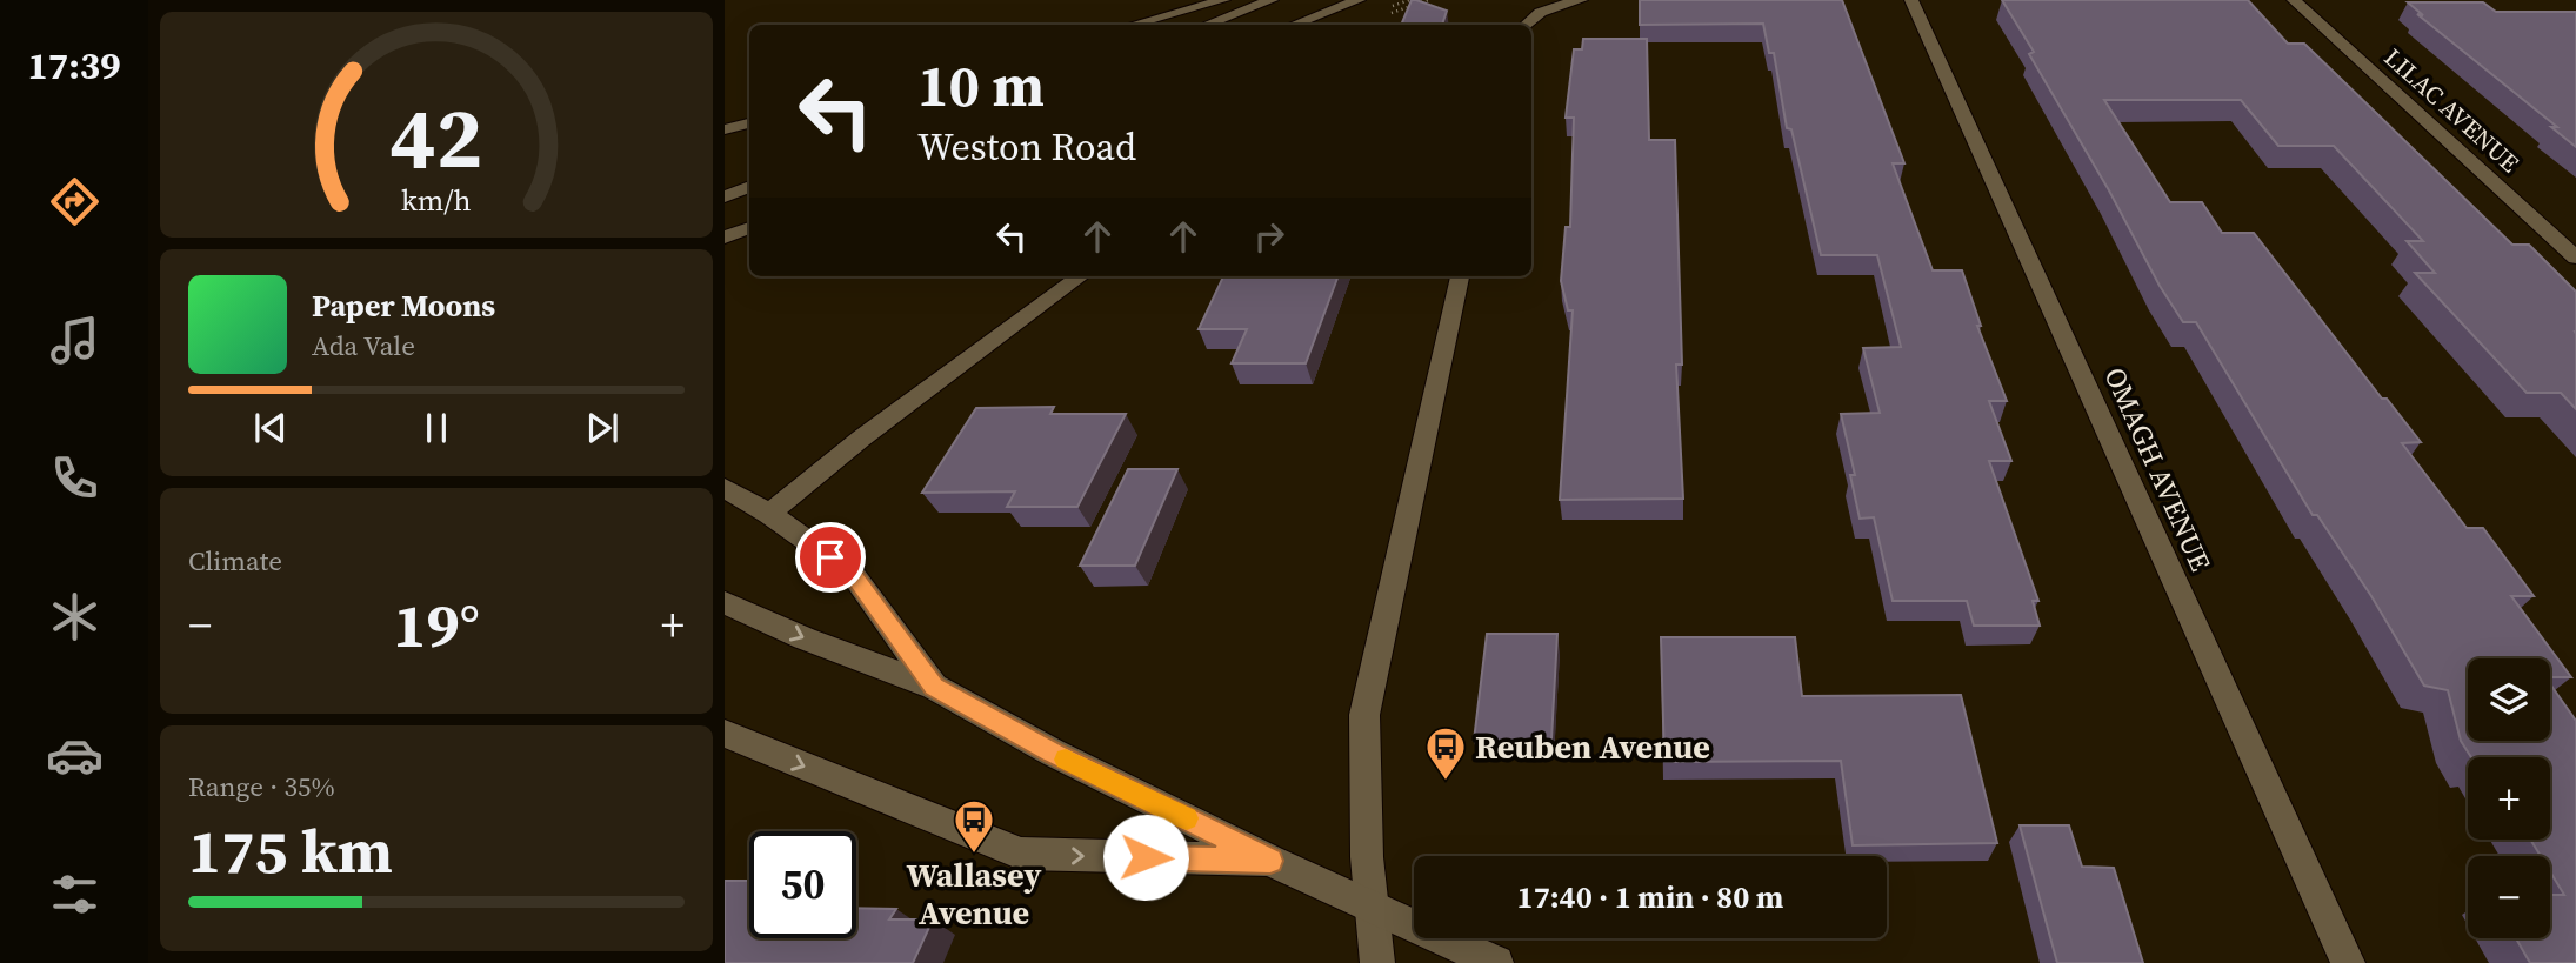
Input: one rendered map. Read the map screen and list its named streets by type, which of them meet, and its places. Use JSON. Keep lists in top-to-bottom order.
{
  "streets": {
    "street": ["LILAC AVENUE", "OMAGH AVENUE"]
  },
  "places": {
    "bus stop": ["Reuben Avenue", "Wallasey Avenue"]
  },
  "page": {
    "tabs": "17:39",
    "turn": ["10 m", "Weston Road"],
    "song": ["Paper Moons", "Ada Vale"],
    "tile": [
      "Climate",
      ["Range · 35%", "175 km"]
    ],
    "heat": ["−", "19°", "+"],
    "map_buttons": ["+", "−"],
    "limit": "50",
    "trip": "17:40 · 1 min · 80 m",
    "gauge": ["42", "km/h"]
  }
}
